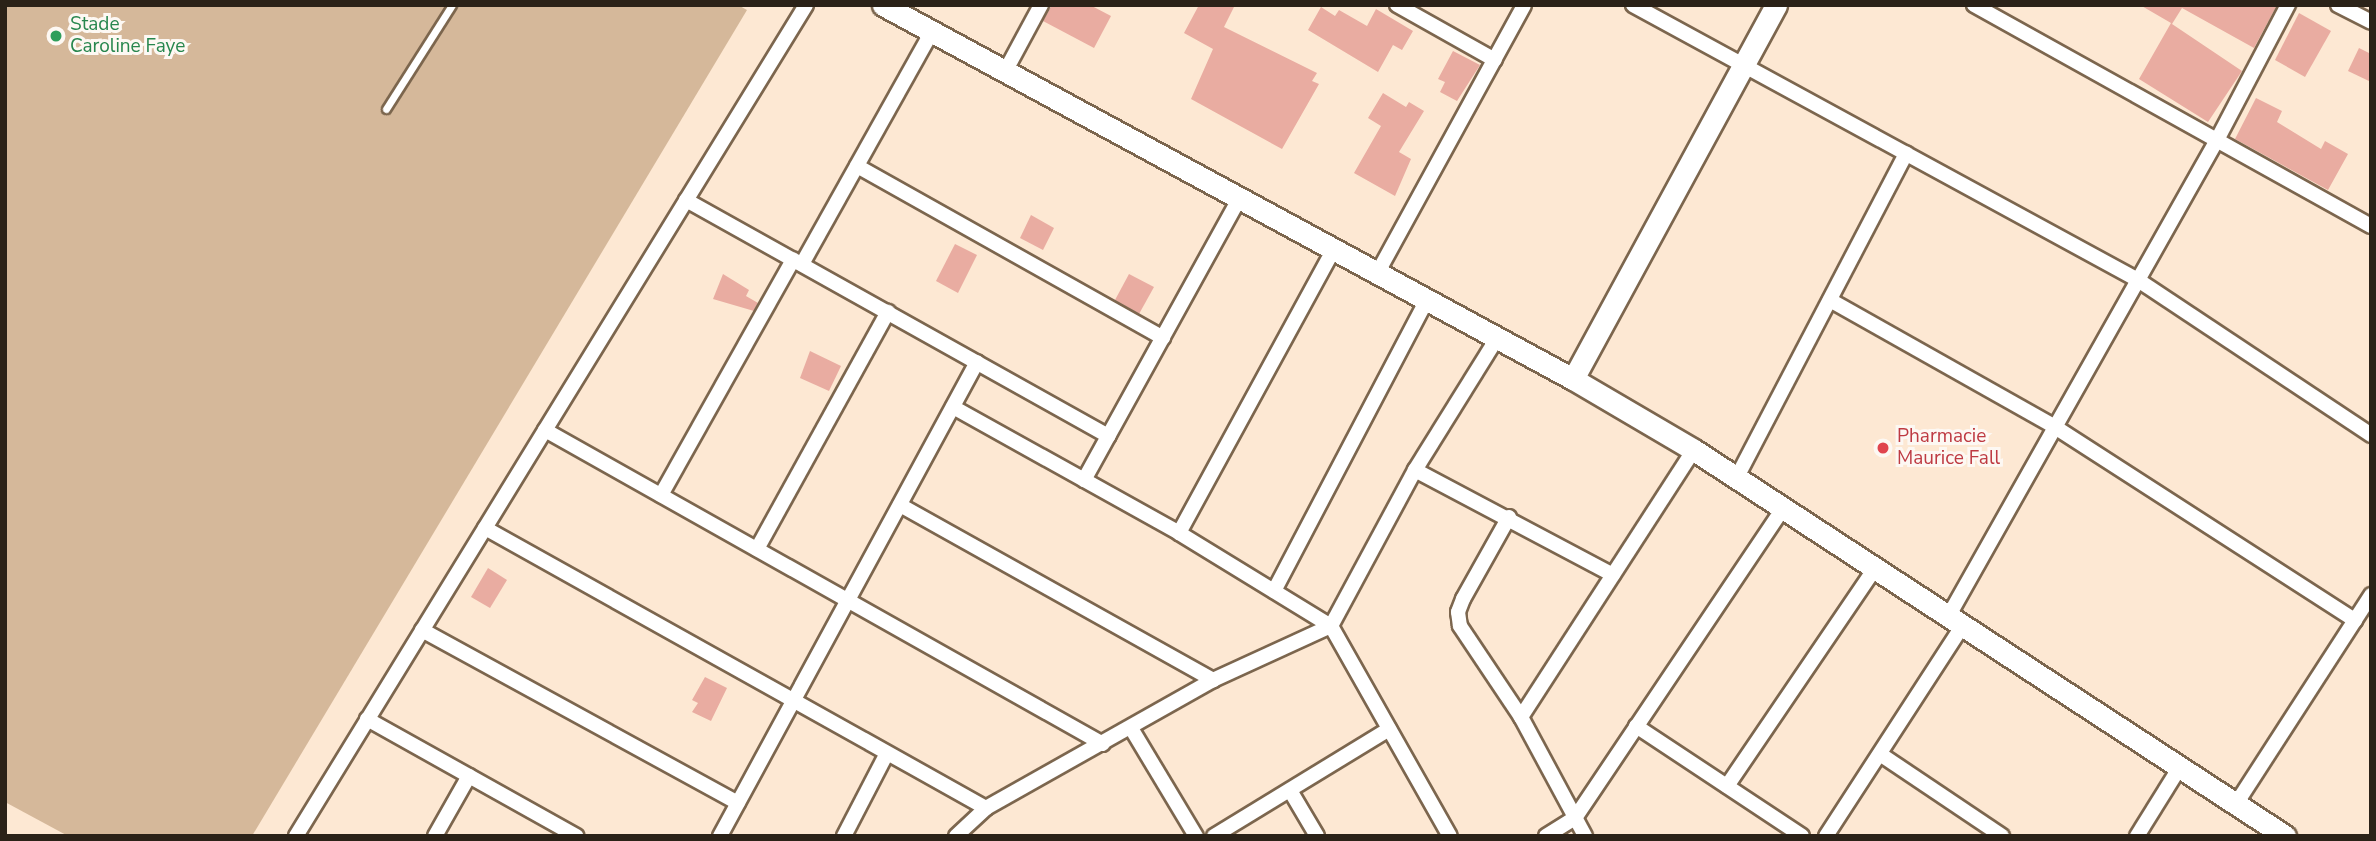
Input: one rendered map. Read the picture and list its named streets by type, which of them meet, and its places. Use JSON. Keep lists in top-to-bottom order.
{
  "places": ["Stade Caroline Faye", "Pharmacie Maurice Fall"]
}
